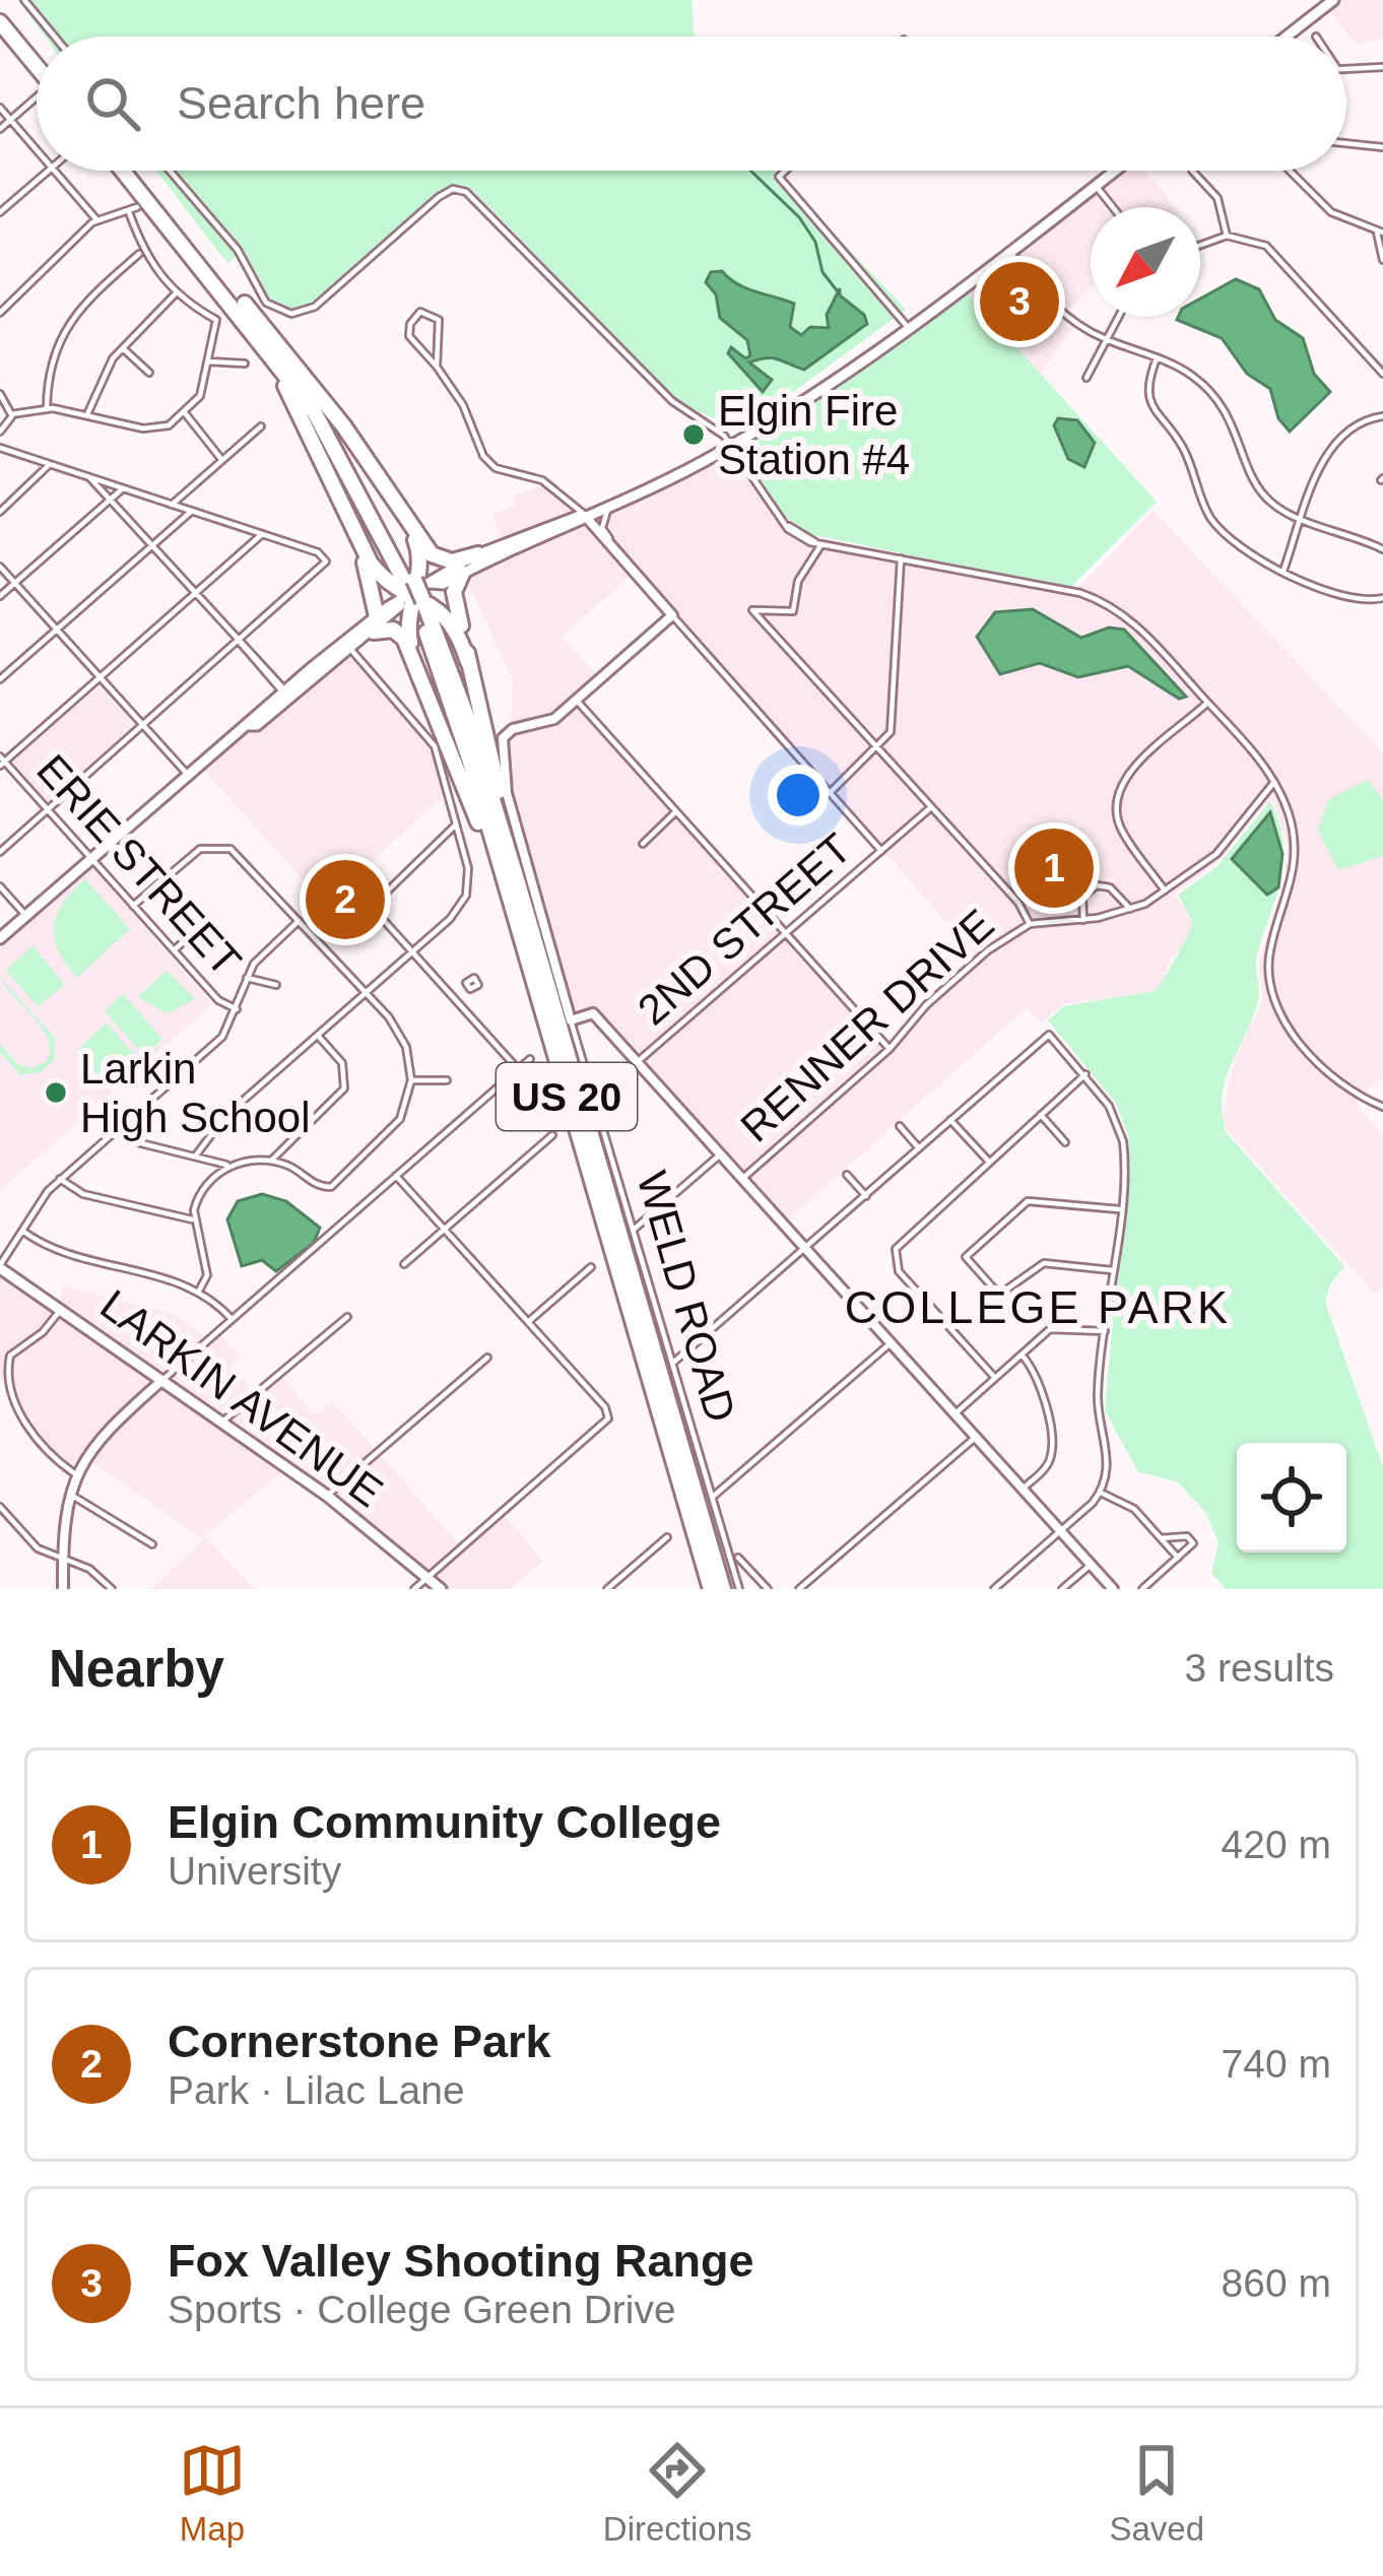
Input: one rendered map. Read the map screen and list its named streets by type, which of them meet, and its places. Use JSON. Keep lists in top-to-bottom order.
{
  "streets": {
    "highway": ["US 20"],
    "main road": ["LARKIN AVENUE"],
    "street": [
      "ERIE STREET",
      "2ND STREET",
      "RENNER DRIVE",
      "WELD ROAD"
    ]
  },
  "crossings": [
    ["2ND STREET", "WELD ROAD"]
  ],
  "districts": ["COLLEGE PARK"],
  "places": ["Elgin Fire Station #4", "Larkin High School"],
  "north": "bottom left",
  "page": {
    "search": "Search here",
    "pins": ["3", "1", "2"],
    "heading": ["Nearby", "3 results"],
    "list": [
      {
        "mark": "1",
        "name": "Elgin Community College",
        "note": "University",
        "value": "420 m"
      },
      {
        "mark": "2",
        "name": "Cornerstone Park",
        "note": "Park · Lilac Lane",
        "value": "740 m"
      },
      {
        "mark": "3",
        "name": "Fox Valley Shooting Range",
        "note": "Sports · College Green Drive",
        "value": "860 m"
      }
    ],
    "nav": ["Map", "Directions", "Saved"]
  }
}
